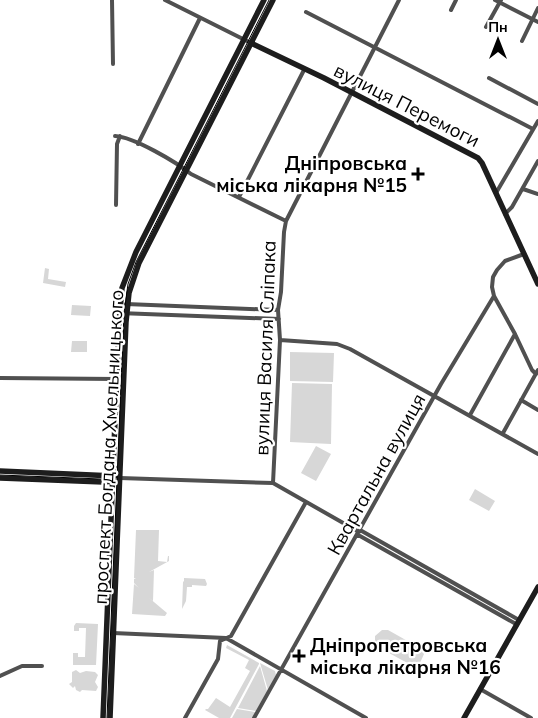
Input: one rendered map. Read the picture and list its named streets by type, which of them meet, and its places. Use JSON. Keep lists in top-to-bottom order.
{
  "streets": {
    "main road": ["вулиця Перемоги", "проспект Богдана Хмельницького"],
    "street": ["вулиця Василя Сліпака", "Квартальна вулиця"]
  },
  "crossings": [
    ["вулиця Перемоги", "вулиця Василя Сліпака"],
    ["вулиця Перемоги", "проспект Богдана Хмельницького"],
    ["вулиця Перемоги", "Квартальна вулиця"]
  ],
  "places": {
    "health": ["Дніпровська міська лікарня №15", "Дніпропетровська міська лікарня №16"]
  },
  "north": "top"
}
